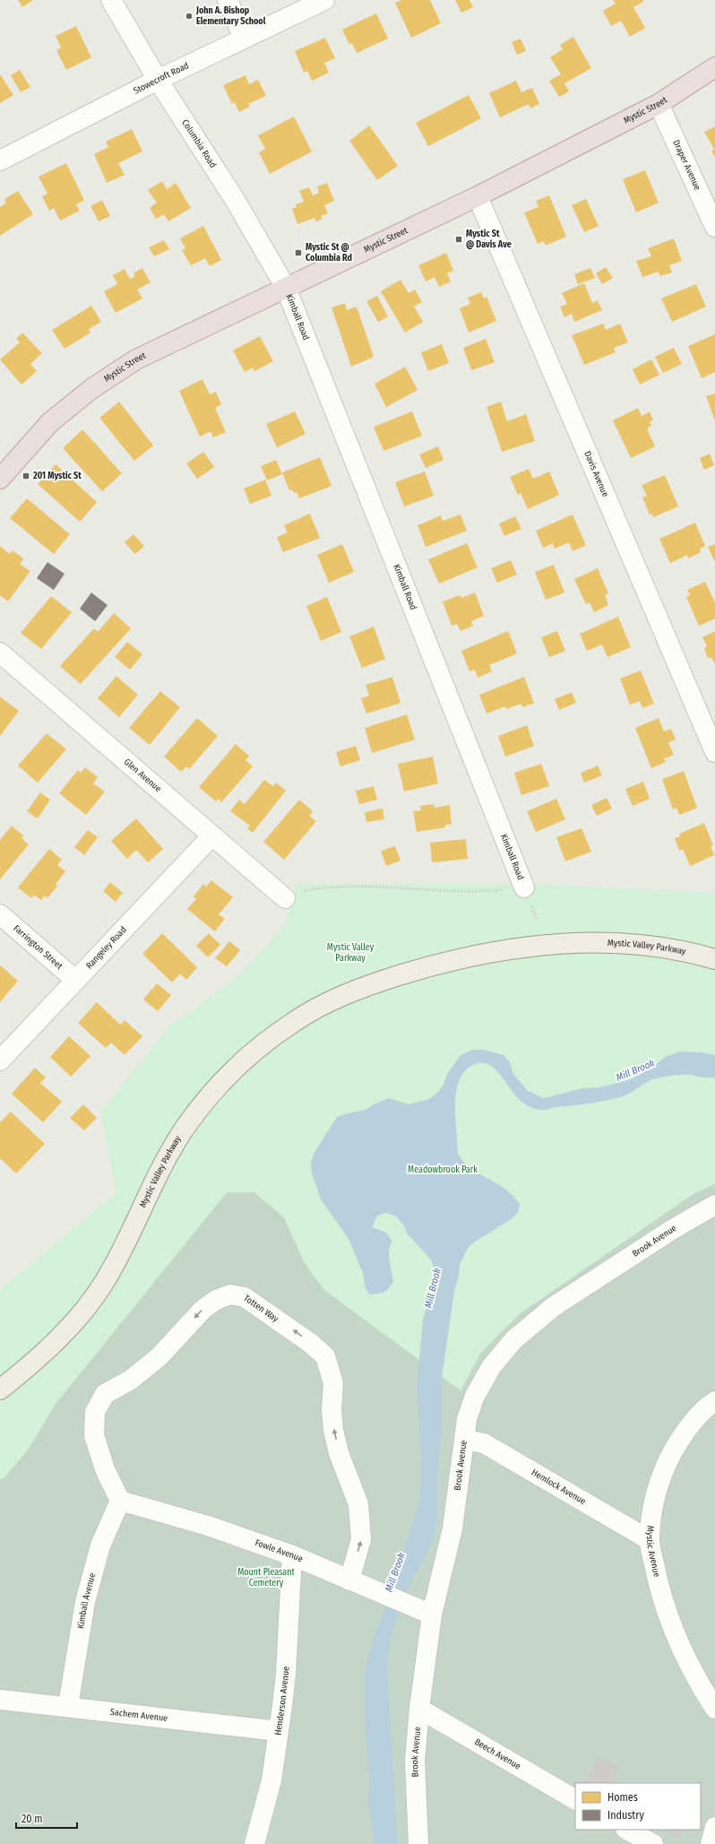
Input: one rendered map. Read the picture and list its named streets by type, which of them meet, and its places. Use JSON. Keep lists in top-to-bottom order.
{
  "streets": {
    "highway": ["Mystic Street"],
    "main road": ["Mystic Valley Parkway"],
    "street": [
      "Stowecroft Road",
      "Columbia Road",
      "Draper Avenue",
      "Kimball Road",
      "Davis Avenue",
      "Glen Avenue",
      "Farrington Street",
      "Rangeley Road",
      "Brook Avenue",
      "Totten Way",
      "Hemlock Avenue",
      "Fowle Avenue",
      "Mystic Avenue",
      "Kimball Avenue",
      "Henderson Avenue",
      "Sachem Avenue",
      "Beech Avenue"
    ]
  },
  "crossings": [
    ["Stowecroft Road", "Columbia Road"],
    ["Mystic Street", "Columbia Road"],
    ["Mystic Street", "Draper Avenue"],
    ["Mystic Street", "Kimball Road"],
    ["Mystic Street", "Davis Avenue"],
    ["Columbia Road", "Kimball Road"],
    ["Glen Avenue", "Rangeley Road"],
    ["Farrington Street", "Rangeley Road"],
    ["Brook Avenue", "Hemlock Avenue"],
    ["Brook Avenue", "Fowle Avenue"],
    ["Brook Avenue", "Beech Avenue"],
    ["Totten Way", "Fowle Avenue"],
    ["Totten Way", "Kimball Avenue"],
    ["Hemlock Avenue", "Mystic Avenue"],
    ["Fowle Avenue", "Kimball Avenue"],
    ["Fowle Avenue", "Henderson Avenue"],
    ["Kimball Avenue", "Sachem Avenue"],
    ["Henderson Avenue", "Sachem Avenue"]
  ],
  "water": ["Mill Brook"],
  "parks": ["Mystic Valley Parkway", "Meadowbrook Park", "Mount Pleasant Cemetery"],
  "places": {
    "other": ["John A. Bishop Elementary School"],
    "transit": ["Mystic St @ Davis Ave", "Mystic St @ Columbia Rd", "201 Mystic St"]
  },
  "legend": ["Homes", "Industry"],
  "scale_bar": "20 m"
}
